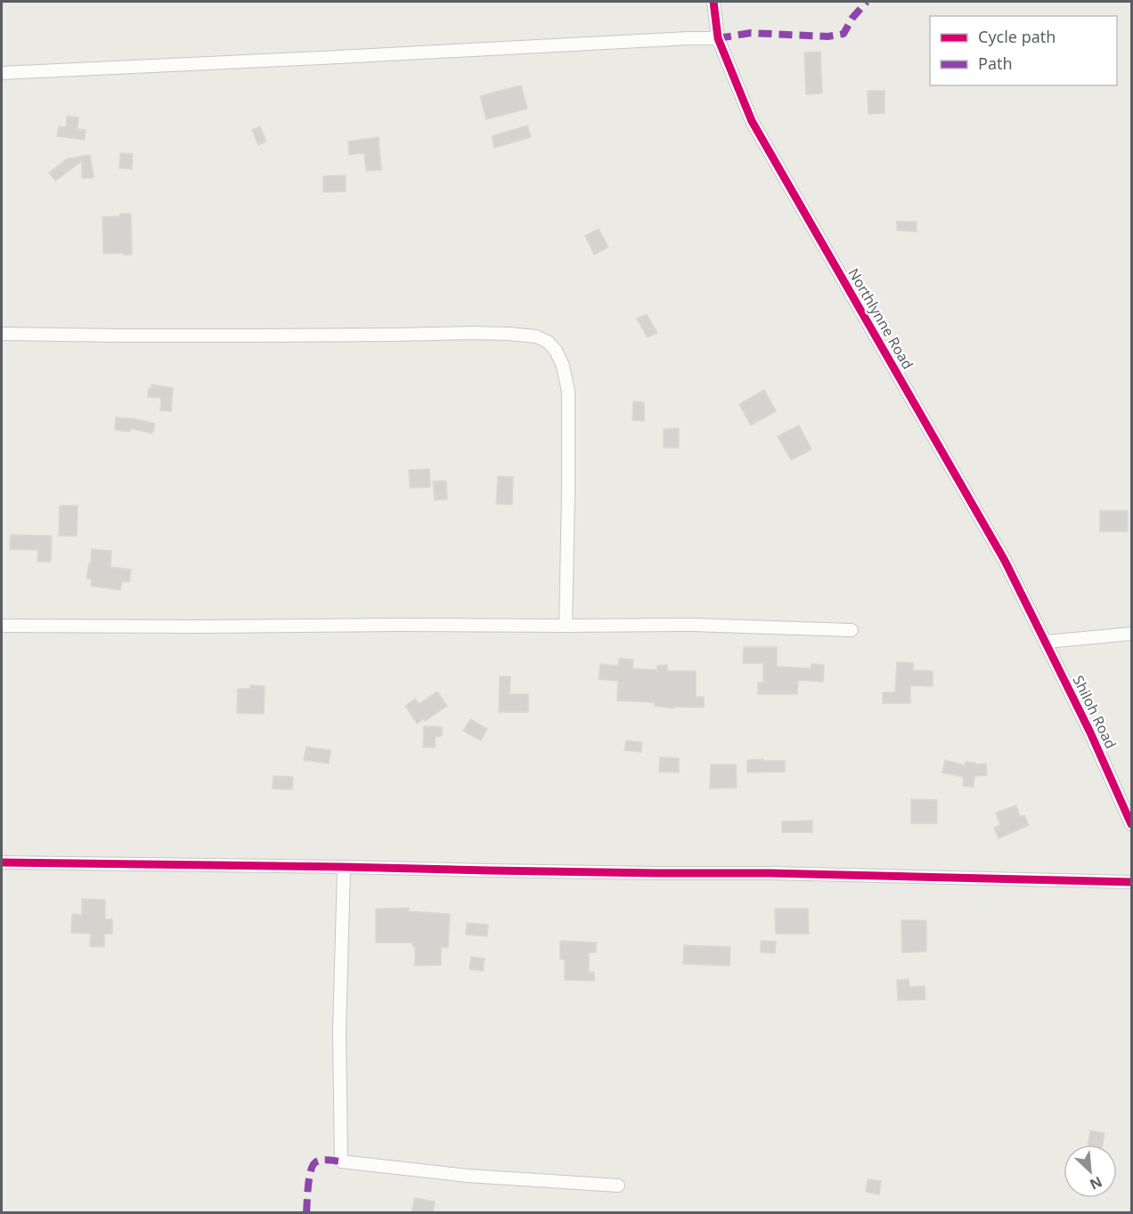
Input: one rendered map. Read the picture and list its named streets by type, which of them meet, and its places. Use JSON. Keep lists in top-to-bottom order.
{
  "streets": {
    "street": ["Northlynne Road", "Shiloh Road"]
  },
  "crossings": [
    ["Northlynne Road", "Shiloh Road"]
  ],
  "legend": ["Cycle path", "Path"],
  "north": "bottom right"
}
